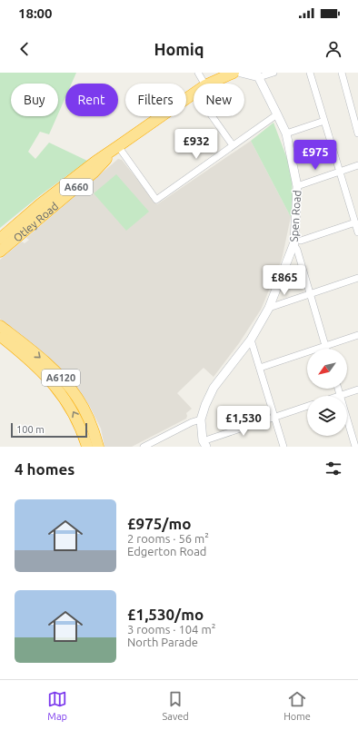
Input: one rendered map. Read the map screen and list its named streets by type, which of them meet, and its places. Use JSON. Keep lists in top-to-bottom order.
{
  "streets": {
    "highway": ["A660", "Otley Road", "A6120"],
    "street": ["Spen Road"]
  },
  "scale_bar": "100 m",
  "north": "bottom left",
  "page": {
    "status": "18:00",
    "header": "Homiq",
    "chip": [
      "Buy",
      "Rent",
      "Filters",
      "New"
    ],
    "price": [
      "£932",
      "£975",
      "£865",
      "£1,530"
    ],
    "scale": "100 m",
    "heading": "4 homes",
    "list": [
      {
        "name": "£975/mo",
        "note": "2 rooms · 56 m² · Edgerton Road"
      },
      {
        "name": "£1,530/mo",
        "note": "3 rooms · 104 m² · North Parade"
      }
    ],
    "tabs": ["Map", "Saved", "Home"]
  }
}
